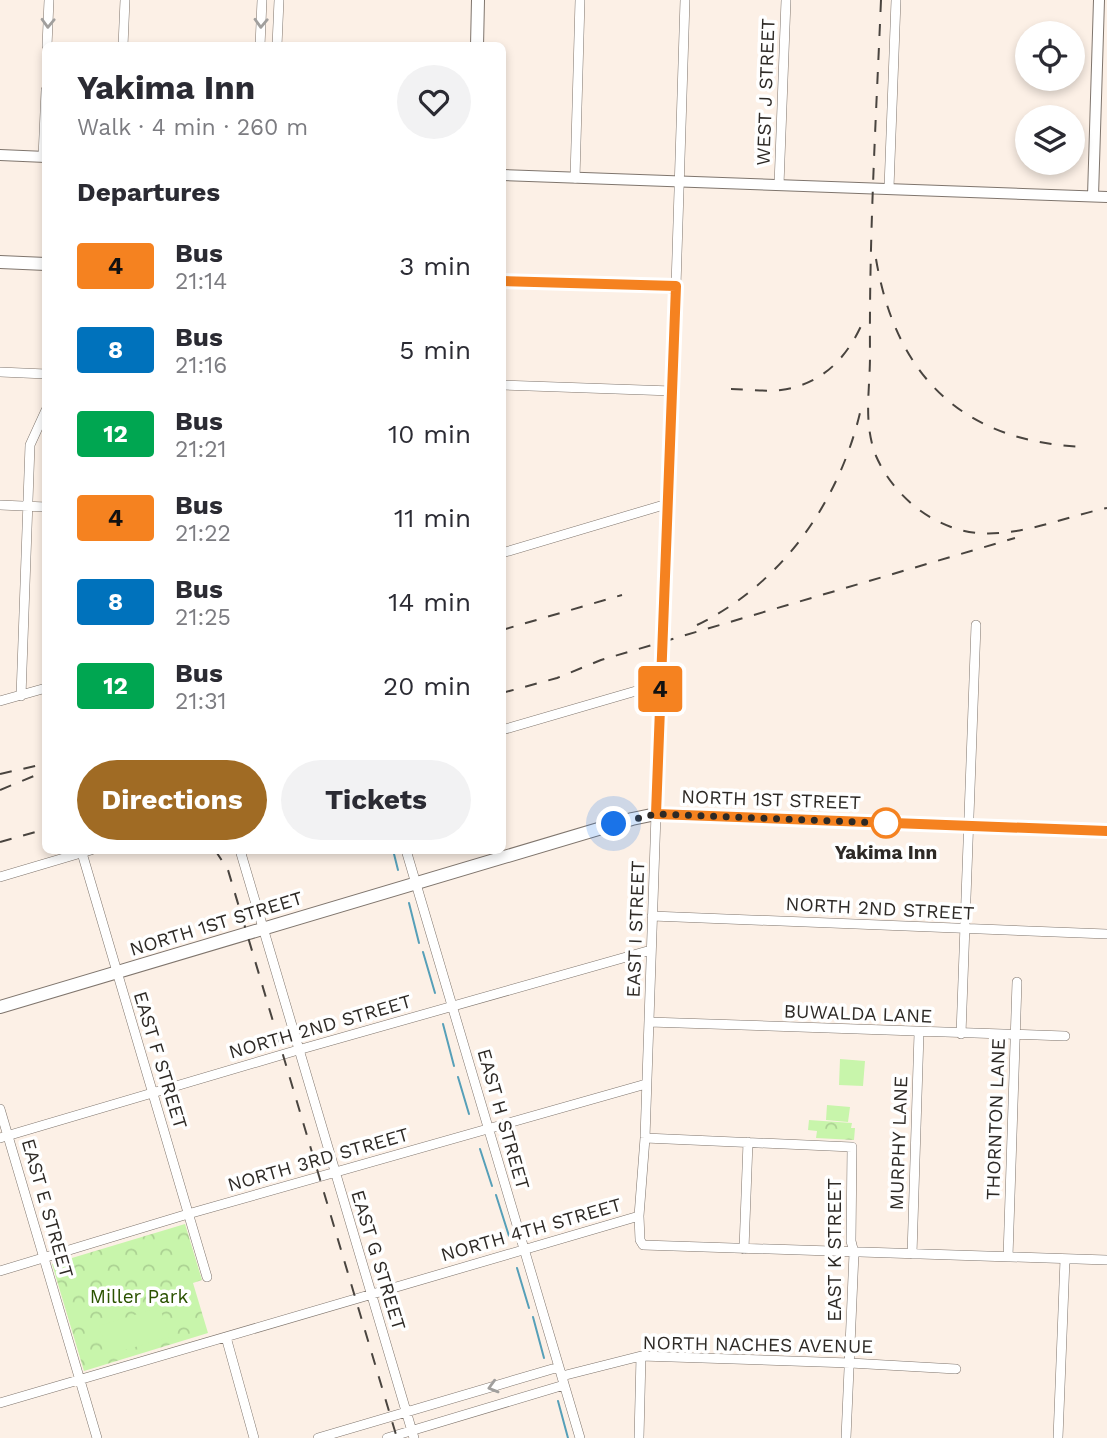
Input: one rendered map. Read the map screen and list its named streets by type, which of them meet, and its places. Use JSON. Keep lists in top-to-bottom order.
{
  "streets": {
    "main road": ["NORTH 1ST STREET"],
    "street": [
      "WEST J STREET",
      "NORTH 2ND STREET",
      "EAST I STREET",
      "BUWALDA LANE",
      "EAST F STREET",
      "EAST H STREET",
      "THORNTON LANE",
      "MURPHY LANE",
      "NORTH 3RD STREET",
      "EAST E STREET",
      "NORTH 4TH STREET",
      "EAST K STREET",
      "EAST G STREET",
      "NORTH NACHES AVENUE"
    ]
  },
  "crossings": [
    ["NORTH 1ST STREET", "EAST I STREET"],
    ["NORTH 1ST STREET", "EAST F STREET"],
    ["NORTH 1ST STREET", "EAST H STREET"],
    ["NORTH 1ST STREET", "EAST G STREET"],
    ["NORTH 2ND STREET", "EAST I STREET"],
    ["NORTH 2ND STREET", "EAST F STREET"],
    ["NORTH 2ND STREET", "EAST H STREET"],
    ["NORTH 2ND STREET", "EAST E STREET"],
    ["NORTH 2ND STREET", "EAST G STREET"],
    ["EAST I STREET", "BUWALDA LANE"],
    ["EAST I STREET", "NORTH 3RD STREET"],
    ["EAST I STREET", "NORTH 4TH STREET"],
    ["BUWALDA LANE", "THORNTON LANE"],
    ["BUWALDA LANE", "MURPHY LANE"],
    ["EAST F STREET", "NORTH 3RD STREET"],
    ["EAST H STREET", "NORTH 3RD STREET"],
    ["EAST H STREET", "NORTH 4TH STREET"],
    ["EAST H STREET", "NORTH NACHES AVENUE"],
    ["THORNTON LANE", "NORTH 4TH STREET"],
    ["MURPHY LANE", "NORTH 4TH STREET"],
    ["NORTH 3RD STREET", "EAST E STREET"],
    ["NORTH 3RD STREET", "EAST G STREET"],
    ["EAST E STREET", "NORTH 4TH STREET"],
    ["NORTH 4TH STREET", "EAST K STREET"],
    ["NORTH 4TH STREET", "EAST G STREET"],
    ["EAST K STREET", "NORTH NACHES AVENUE"],
    ["EAST G STREET", "NORTH NACHES AVENUE"]
  ],
  "parks": ["Miller Park"],
  "places": ["Yakima Inn"],
  "lines": ["bus line 4"],
  "page": {
    "on_map": "4",
    "heading": [
      ["Yakima Inn", "Walk · 4 min · 260 m"],
      "Departures"
    ],
    "list": [
      {
        "mark": "4",
        "name": "Bus",
        "note": "21:14",
        "value": "3 min"
      },
      {
        "mark": "8",
        "name": "Bus",
        "note": "21:16",
        "value": "5 min"
      },
      {
        "mark": "12",
        "name": "Bus",
        "note": "21:21",
        "value": "10 min"
      },
      {
        "mark": "4",
        "name": "Bus",
        "note": "21:22",
        "value": "11 min"
      },
      {
        "mark": "8",
        "name": "Bus",
        "note": "21:25",
        "value": "14 min"
      },
      {
        "mark": "12",
        "name": "Bus",
        "note": "21:31",
        "value": "20 min"
      }
    ],
    "buttons": ["Directions", "Tickets"]
  }
}
